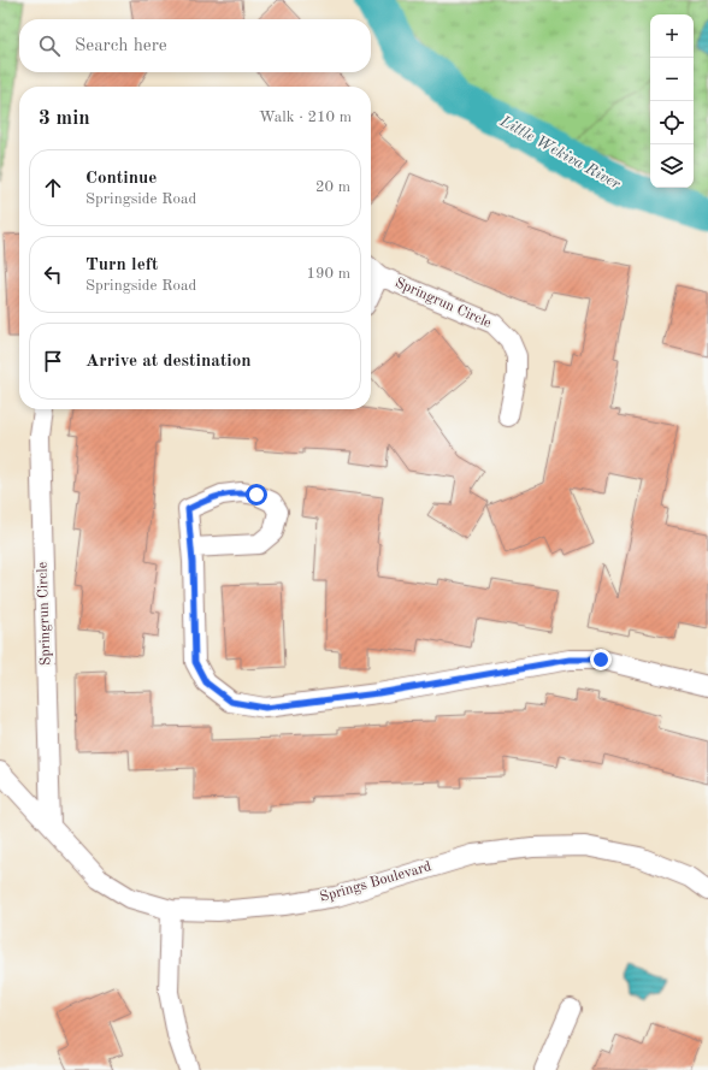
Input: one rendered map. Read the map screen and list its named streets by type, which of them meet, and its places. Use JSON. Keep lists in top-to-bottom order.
{
  "streets": {
    "street": ["Springrun Circle", "Springs Boulevard"]
  },
  "crossings": [
    ["Springrun Circle", "Springs Boulevard"]
  ],
  "water": ["Little Wekiva River"],
  "page": {
    "map_buttons": ["+", "−"],
    "search": "Search here",
    "heading": ["3 min", "Walk · 210 m"],
    "list": [
      ["Continue", "Springside Road", "20 m"],
      ["Turn left", "Springside Road", "190 m"],
      "Arrive at destination"
    ]
  }
}
